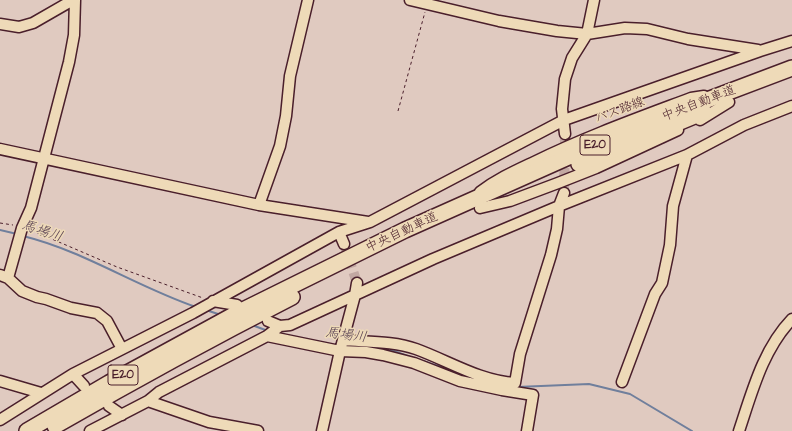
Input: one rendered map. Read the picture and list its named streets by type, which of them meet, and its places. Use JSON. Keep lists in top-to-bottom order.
{
  "streets": {
    "highway": ["中央自動車道", "E20"]
  },
  "water": ["馬場川"]
}
